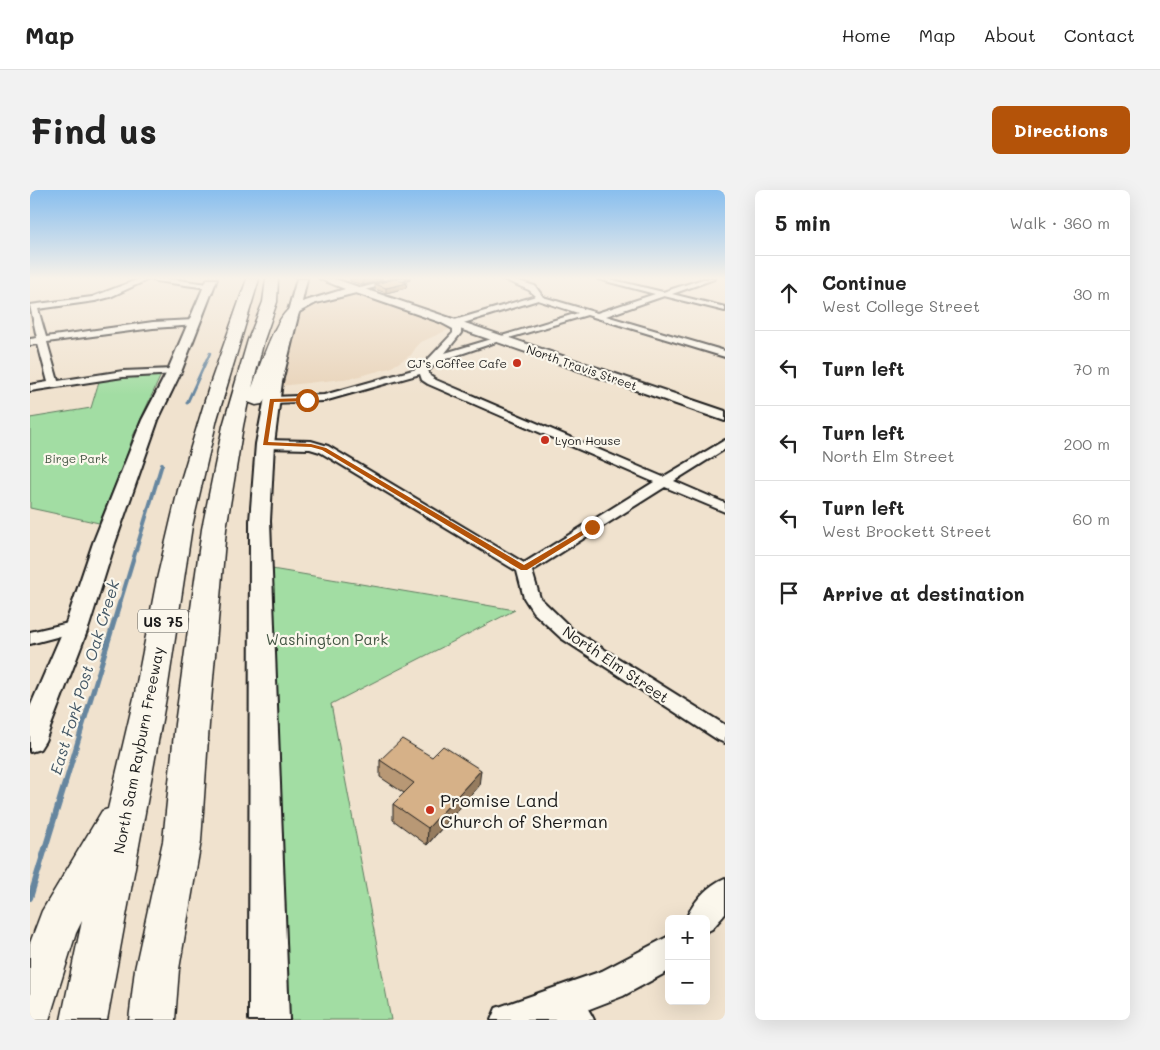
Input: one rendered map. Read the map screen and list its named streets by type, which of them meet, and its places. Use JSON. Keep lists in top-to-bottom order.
{
  "streets": {
    "highway": ["US 75", "North Sam Rayburn Freeway"],
    "main road": ["North Travis Street"],
    "street": ["North Elm Street"]
  },
  "water": ["East Fork Post Oak Creek"],
  "parks": ["Birge Park", "Washington Park"],
  "places": ["CJ’s Coffee Cafe", "Lyon House", "Promise Land Church of Sherman"],
  "page": {
    "header": "Map",
    "nav": [
      "Home",
      "Map",
      "About",
      "Contact"
    ],
    "buttons": "Directions",
    "title": "Find us",
    "heading": ["5 min", "Walk · 360 m"],
    "list": [
      ["Continue", "West College Street", "30 m"],
      ["Turn left", "70 m"],
      ["Turn left", "North Elm Street", "200 m"],
      ["Turn left", "West Brockett Street", "60 m"],
      "Arrive at destination"
    ],
    "map_buttons": ["+", "−"]
  }
}
